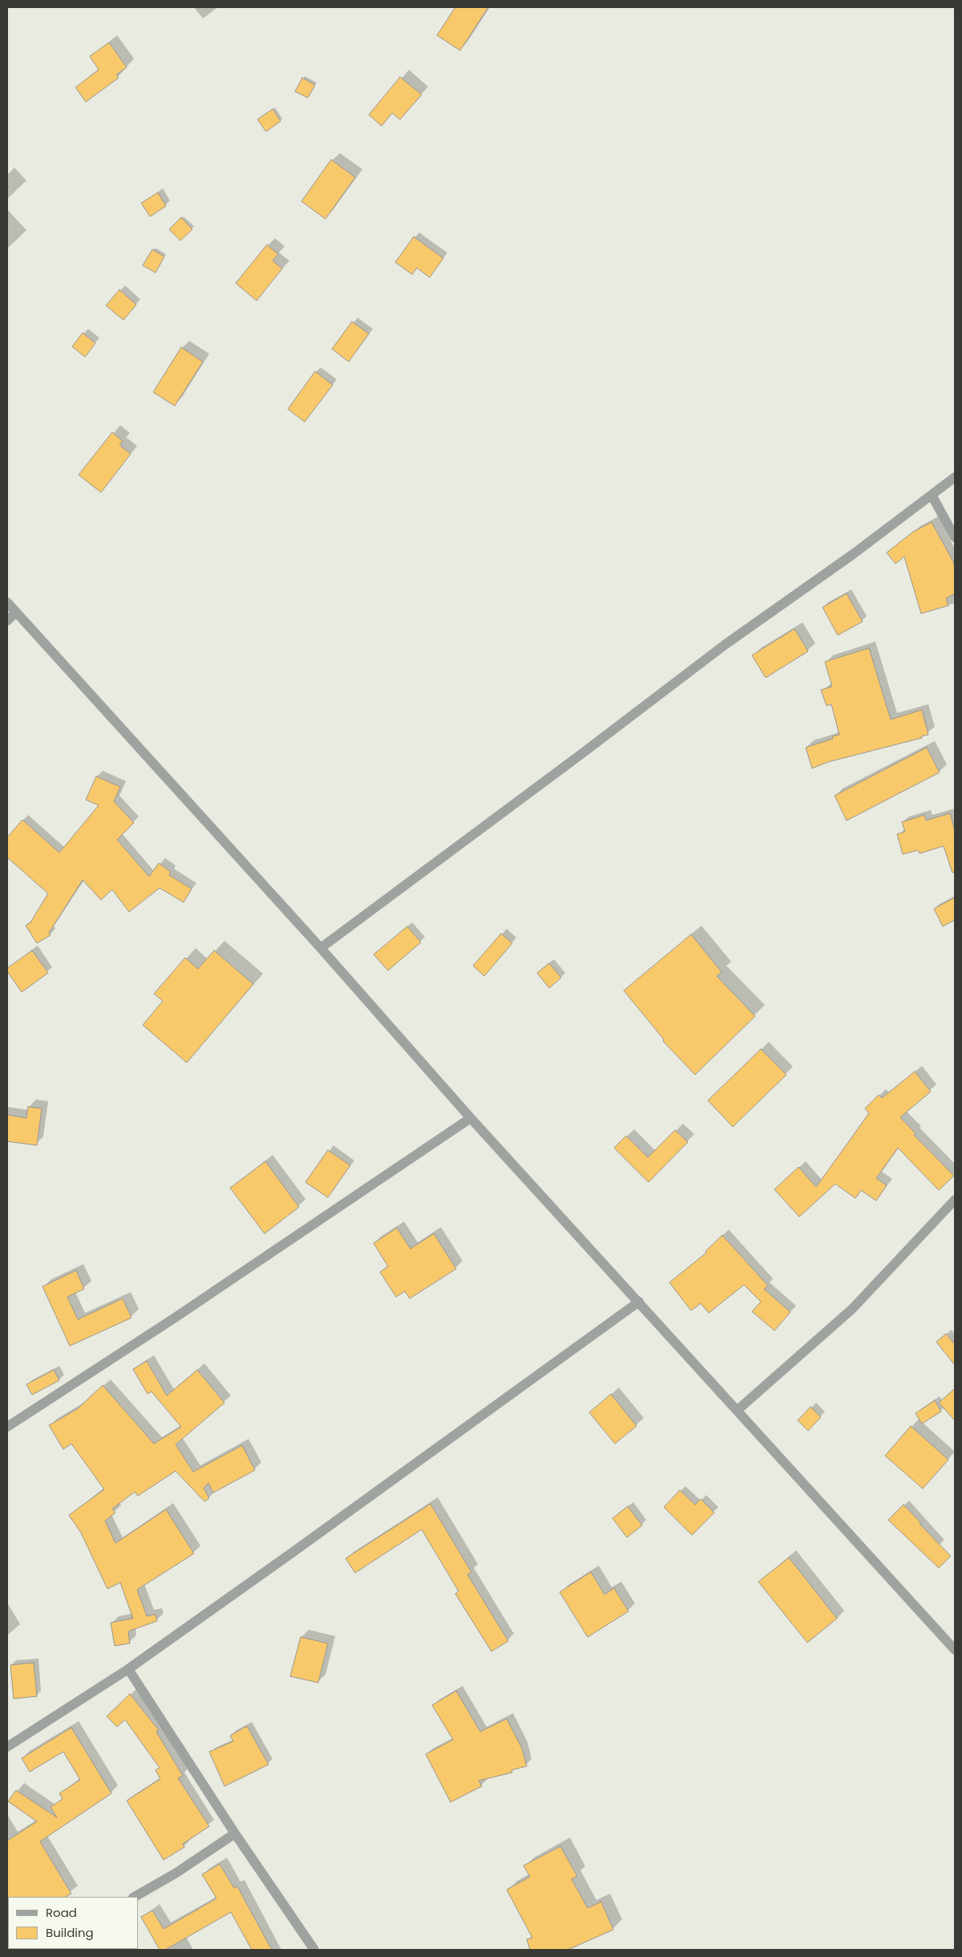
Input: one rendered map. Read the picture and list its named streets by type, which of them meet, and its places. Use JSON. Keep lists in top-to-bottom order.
{
  "legend": ["Road", "Building"]
}
